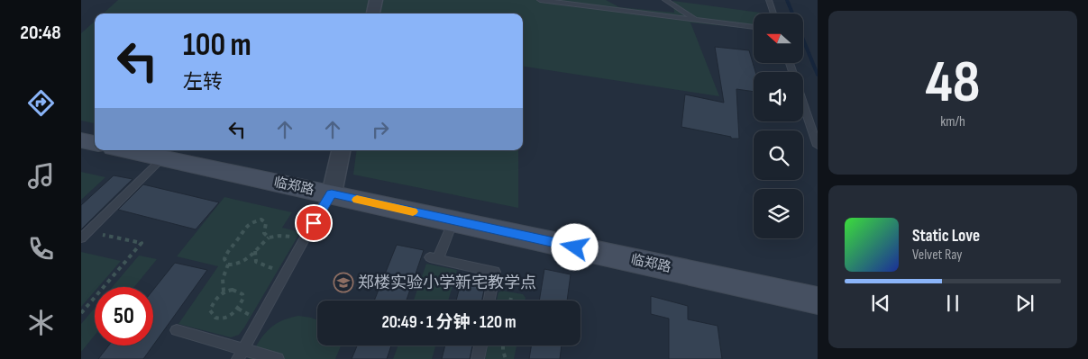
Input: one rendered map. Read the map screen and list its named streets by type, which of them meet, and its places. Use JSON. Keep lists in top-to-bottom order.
{
  "streets": {
    "main road": ["临郑路"]
  },
  "places": {
    "school or university": ["郑楼实验小学新宅教学点"]
  },
  "north": "left",
  "page": {
    "tabs": "20:48",
    "tile": ["48", "km/h"],
    "turn": ["100 m", "左转"],
    "song": ["Static Love", "Velvet Ray"],
    "limit": "50",
    "trip": "20:49 · 1 分钟 · 120 m"
  }
}
